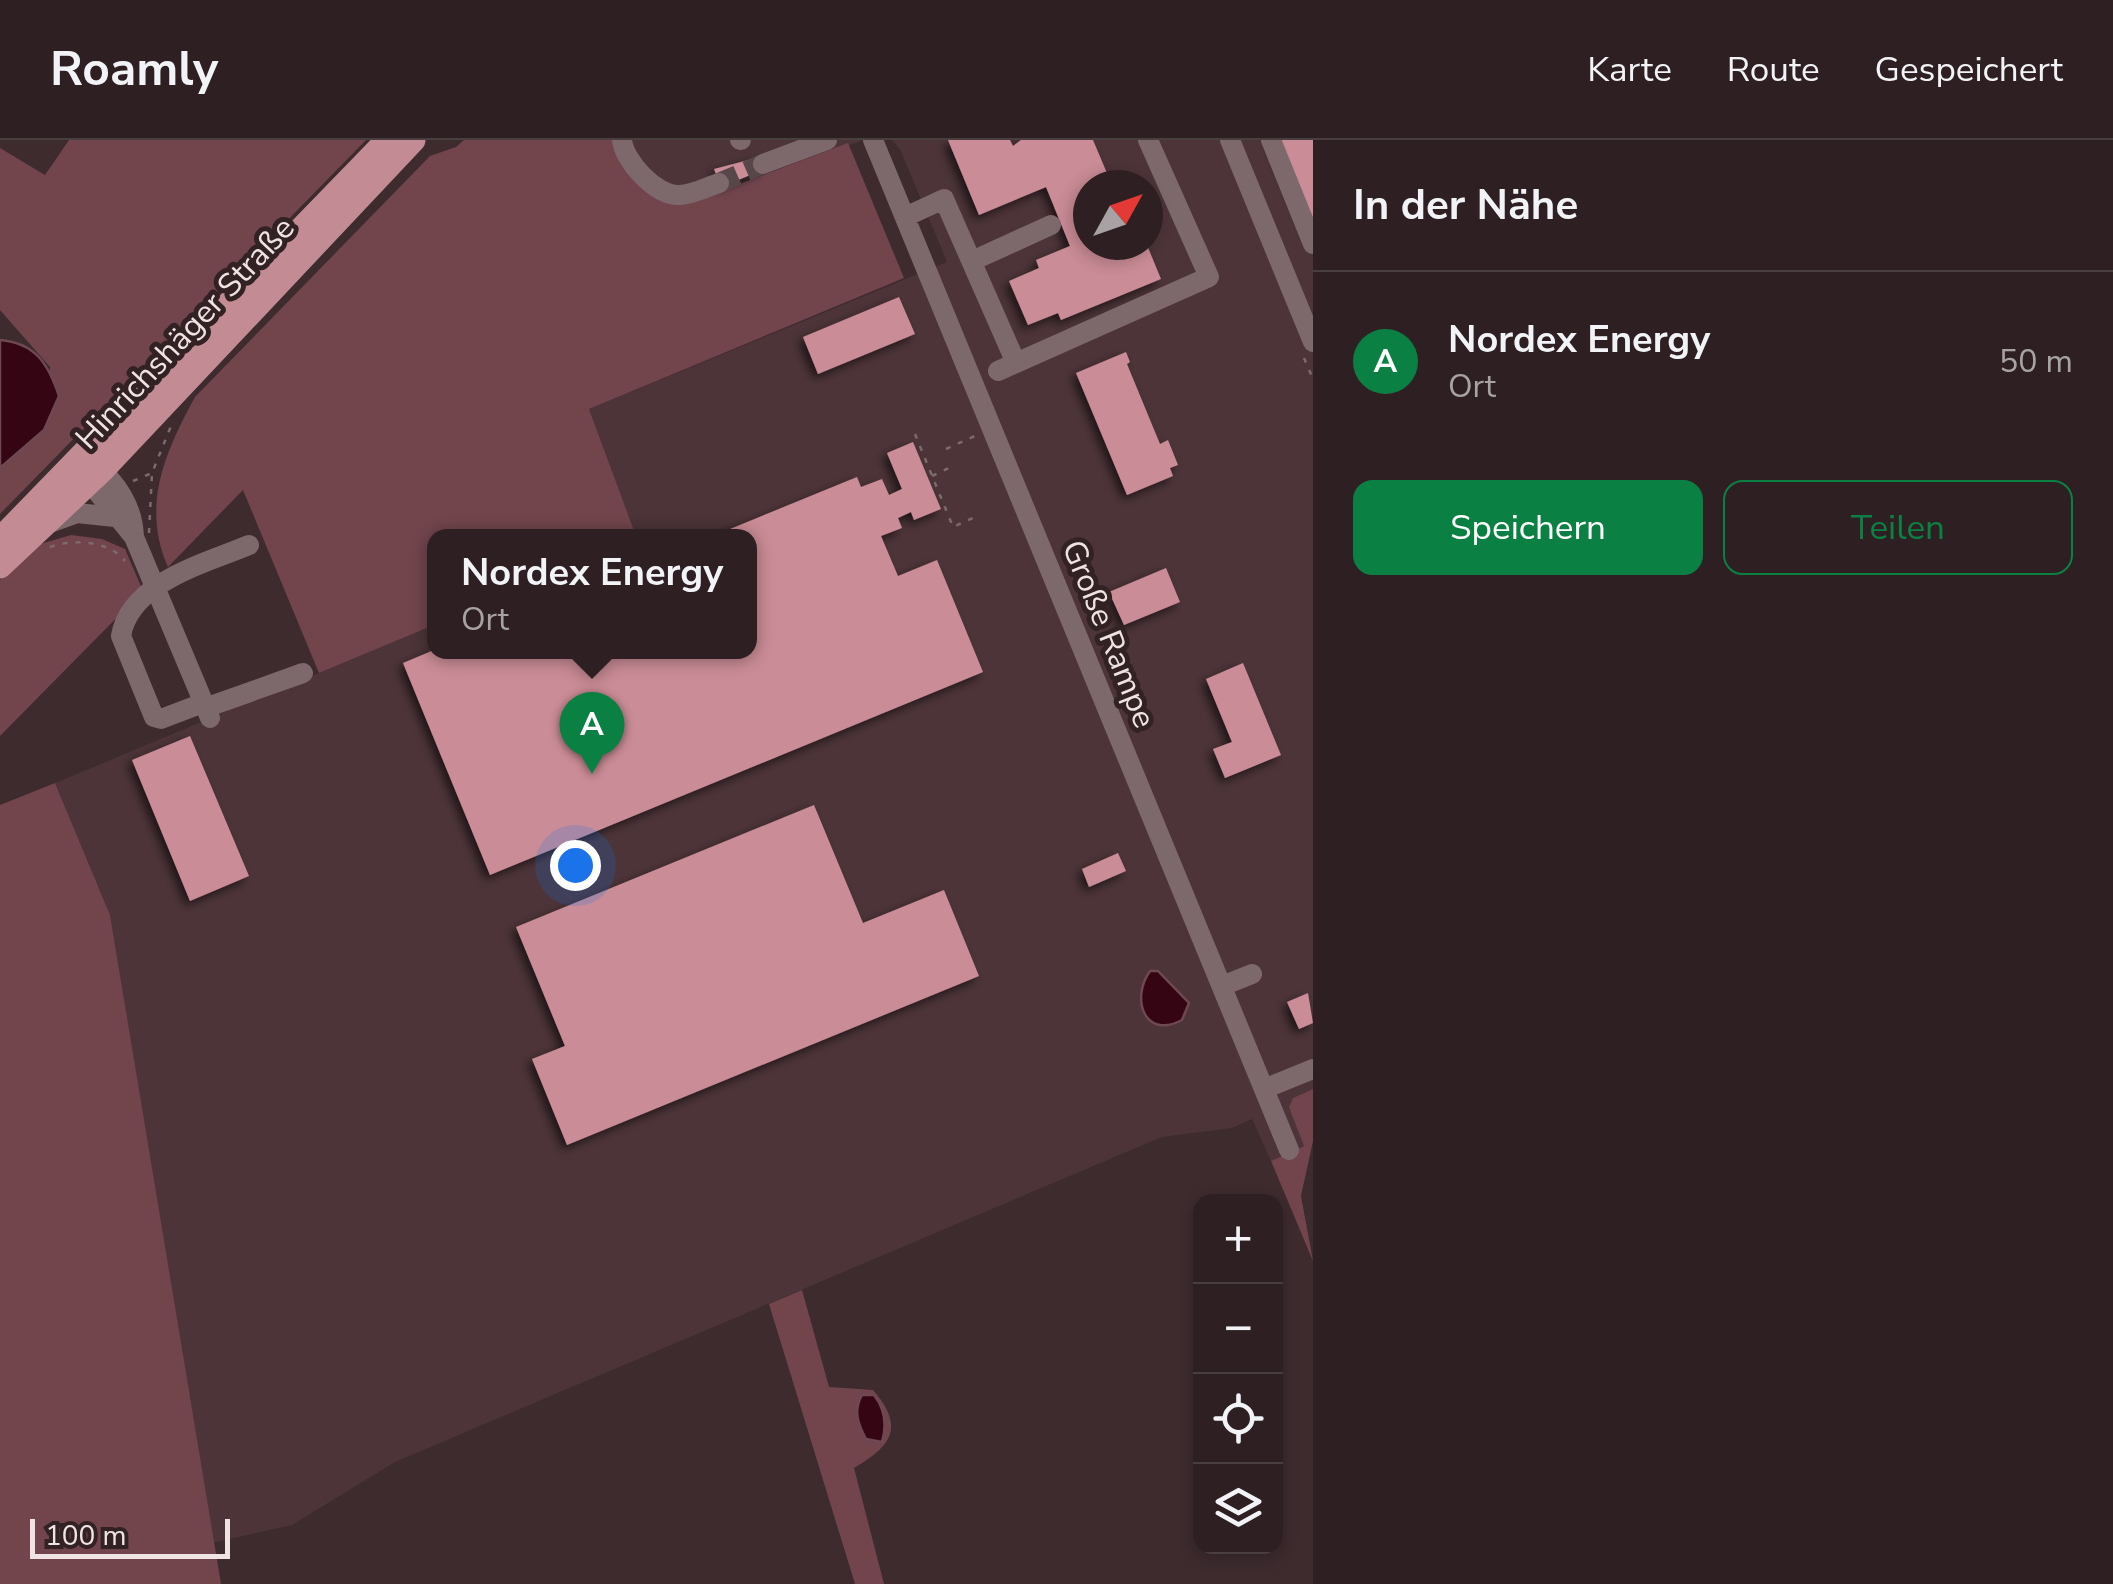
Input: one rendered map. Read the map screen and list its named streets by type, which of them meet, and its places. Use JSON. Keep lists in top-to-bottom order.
{
  "streets": {
    "main road": ["Hinrichshäger Straße"],
    "street": ["Große Rampe"]
  },
  "scale_bar": "100 m",
  "north": "top right",
  "page": {
    "header": "Roamly",
    "nav": ["Karte", "Route", "Gespeichert"],
    "heading": "In der Nähe",
    "list": [
      {
        "mark": "A",
        "name": "Nordex Energy",
        "note": "Ort",
        "value": "50 m"
      }
    ],
    "buttons": ["Speichern", "Teilen"],
    "popup": ["Nordex Energy", "Ort"],
    "pins": "A",
    "map_buttons": ["+", "−"],
    "scale": "100 m"
  }
}
